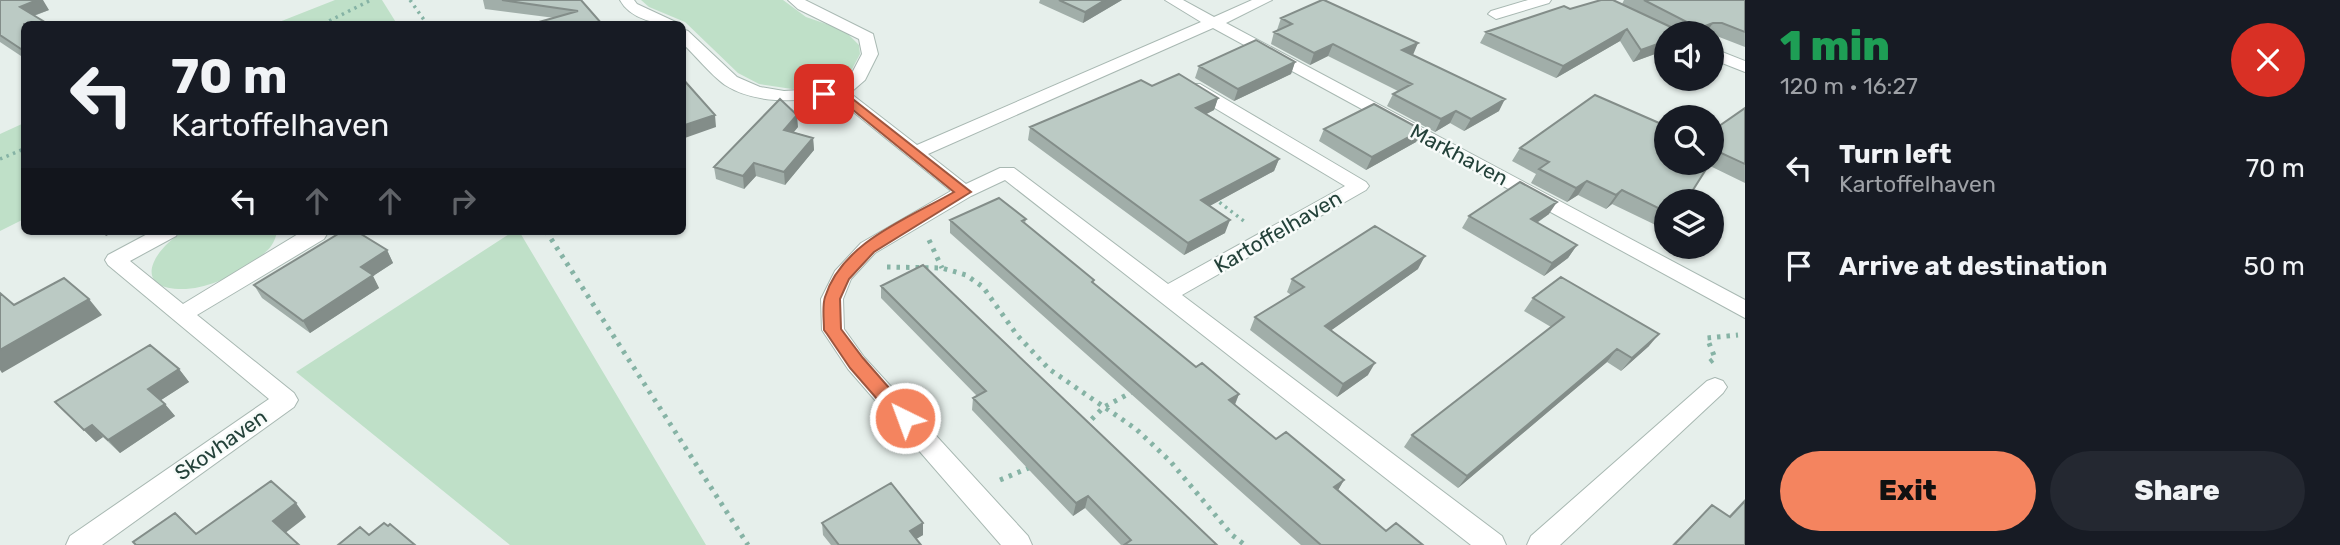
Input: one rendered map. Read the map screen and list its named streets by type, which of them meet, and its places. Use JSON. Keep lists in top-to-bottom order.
{
  "streets": {
    "street": ["Markhaven", "Kartoffelhaven", "Skovhaven"]
  },
  "page": {
    "heading": ["1 min", "120 m · 16:27"],
    "turn": ["70 m", "Kartoffelhaven"],
    "list": [
      {
        "name": "Turn left",
        "note": "Kartoffelhaven",
        "value": "70 m"
      },
      {
        "name": "Arrive at destination",
        "value": "50 m"
      }
    ],
    "buttons": ["Exit", "Share"]
  }
}
